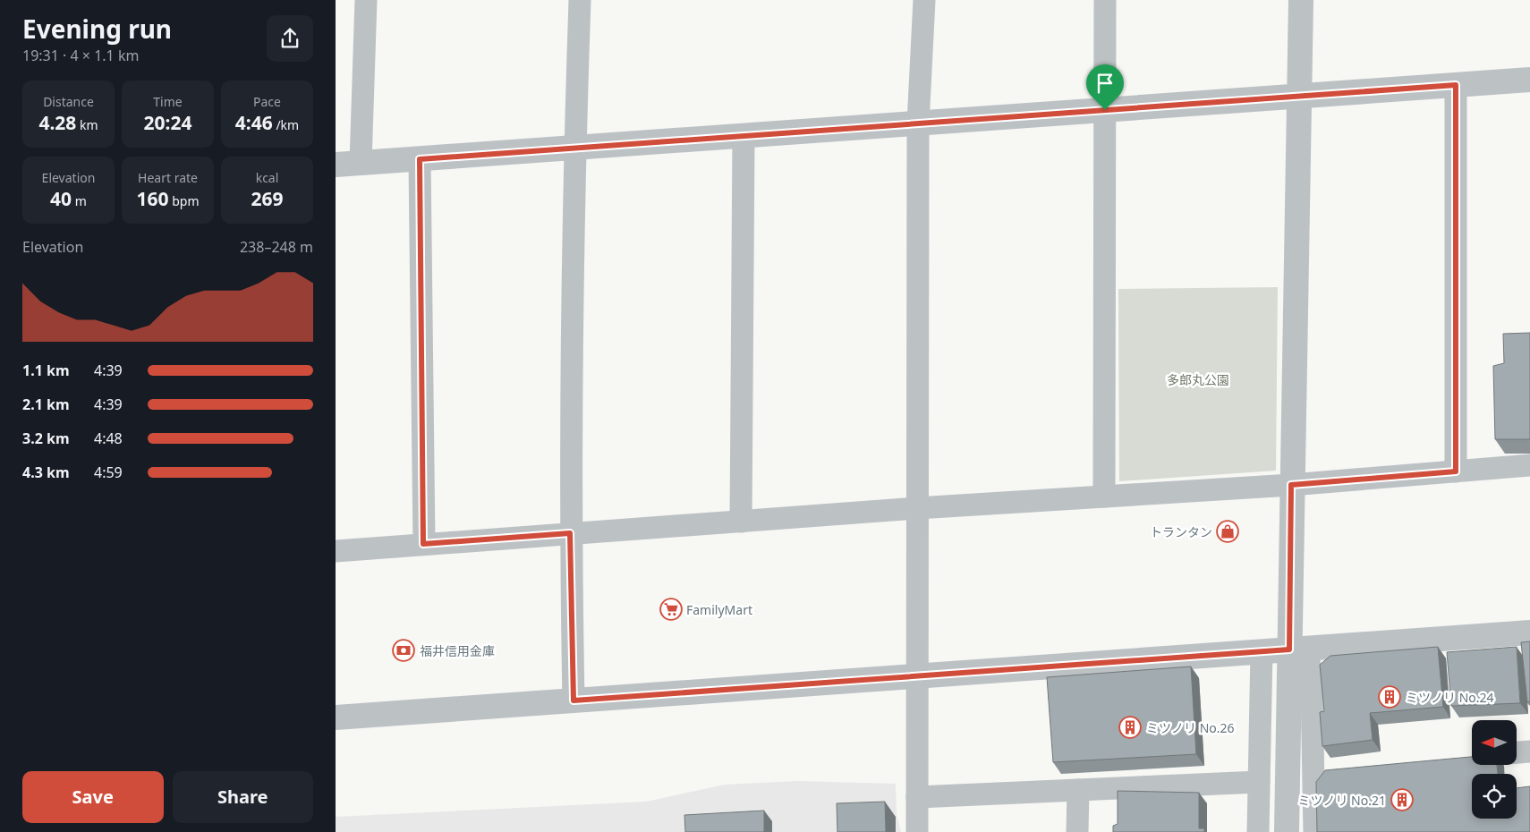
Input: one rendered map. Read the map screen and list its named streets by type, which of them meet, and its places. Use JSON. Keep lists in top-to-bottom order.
{
  "parks": ["多郎丸公園"],
  "places": {
    "shop": ["トランタン"],
    "supermarket": ["FamilyMart"],
    "bank": ["福井信用金庫"],
    "building": ["ミツノリ No.24", "ミツノリ No.26", "ミツノリ No.21"]
  },
  "north": "left",
  "page": {
    "heading": ["Evening run", "19:31 · 4 × 1.1 km"],
    "stats": [
      ["Distance", "4.28 km"],
      ["Time", "20:24"],
      ["Pace", "4:46 /km"],
      ["Elevation", "40 m"],
      ["Heart rate", "160 bpm"],
      ["kcal", "269"]
    ],
    "chart": ["Elevation", "238–248 m"],
    "list": [
      {
        "name": "1.1 km",
        "note": "4:39"
      },
      {
        "name": "2.1 km",
        "note": "4:39"
      },
      {
        "name": "3.2 km",
        "note": "4:48"
      },
      {
        "name": "4.3 km",
        "note": "4:59"
      }
    ],
    "buttons": ["Save", "Share"]
  }
}
